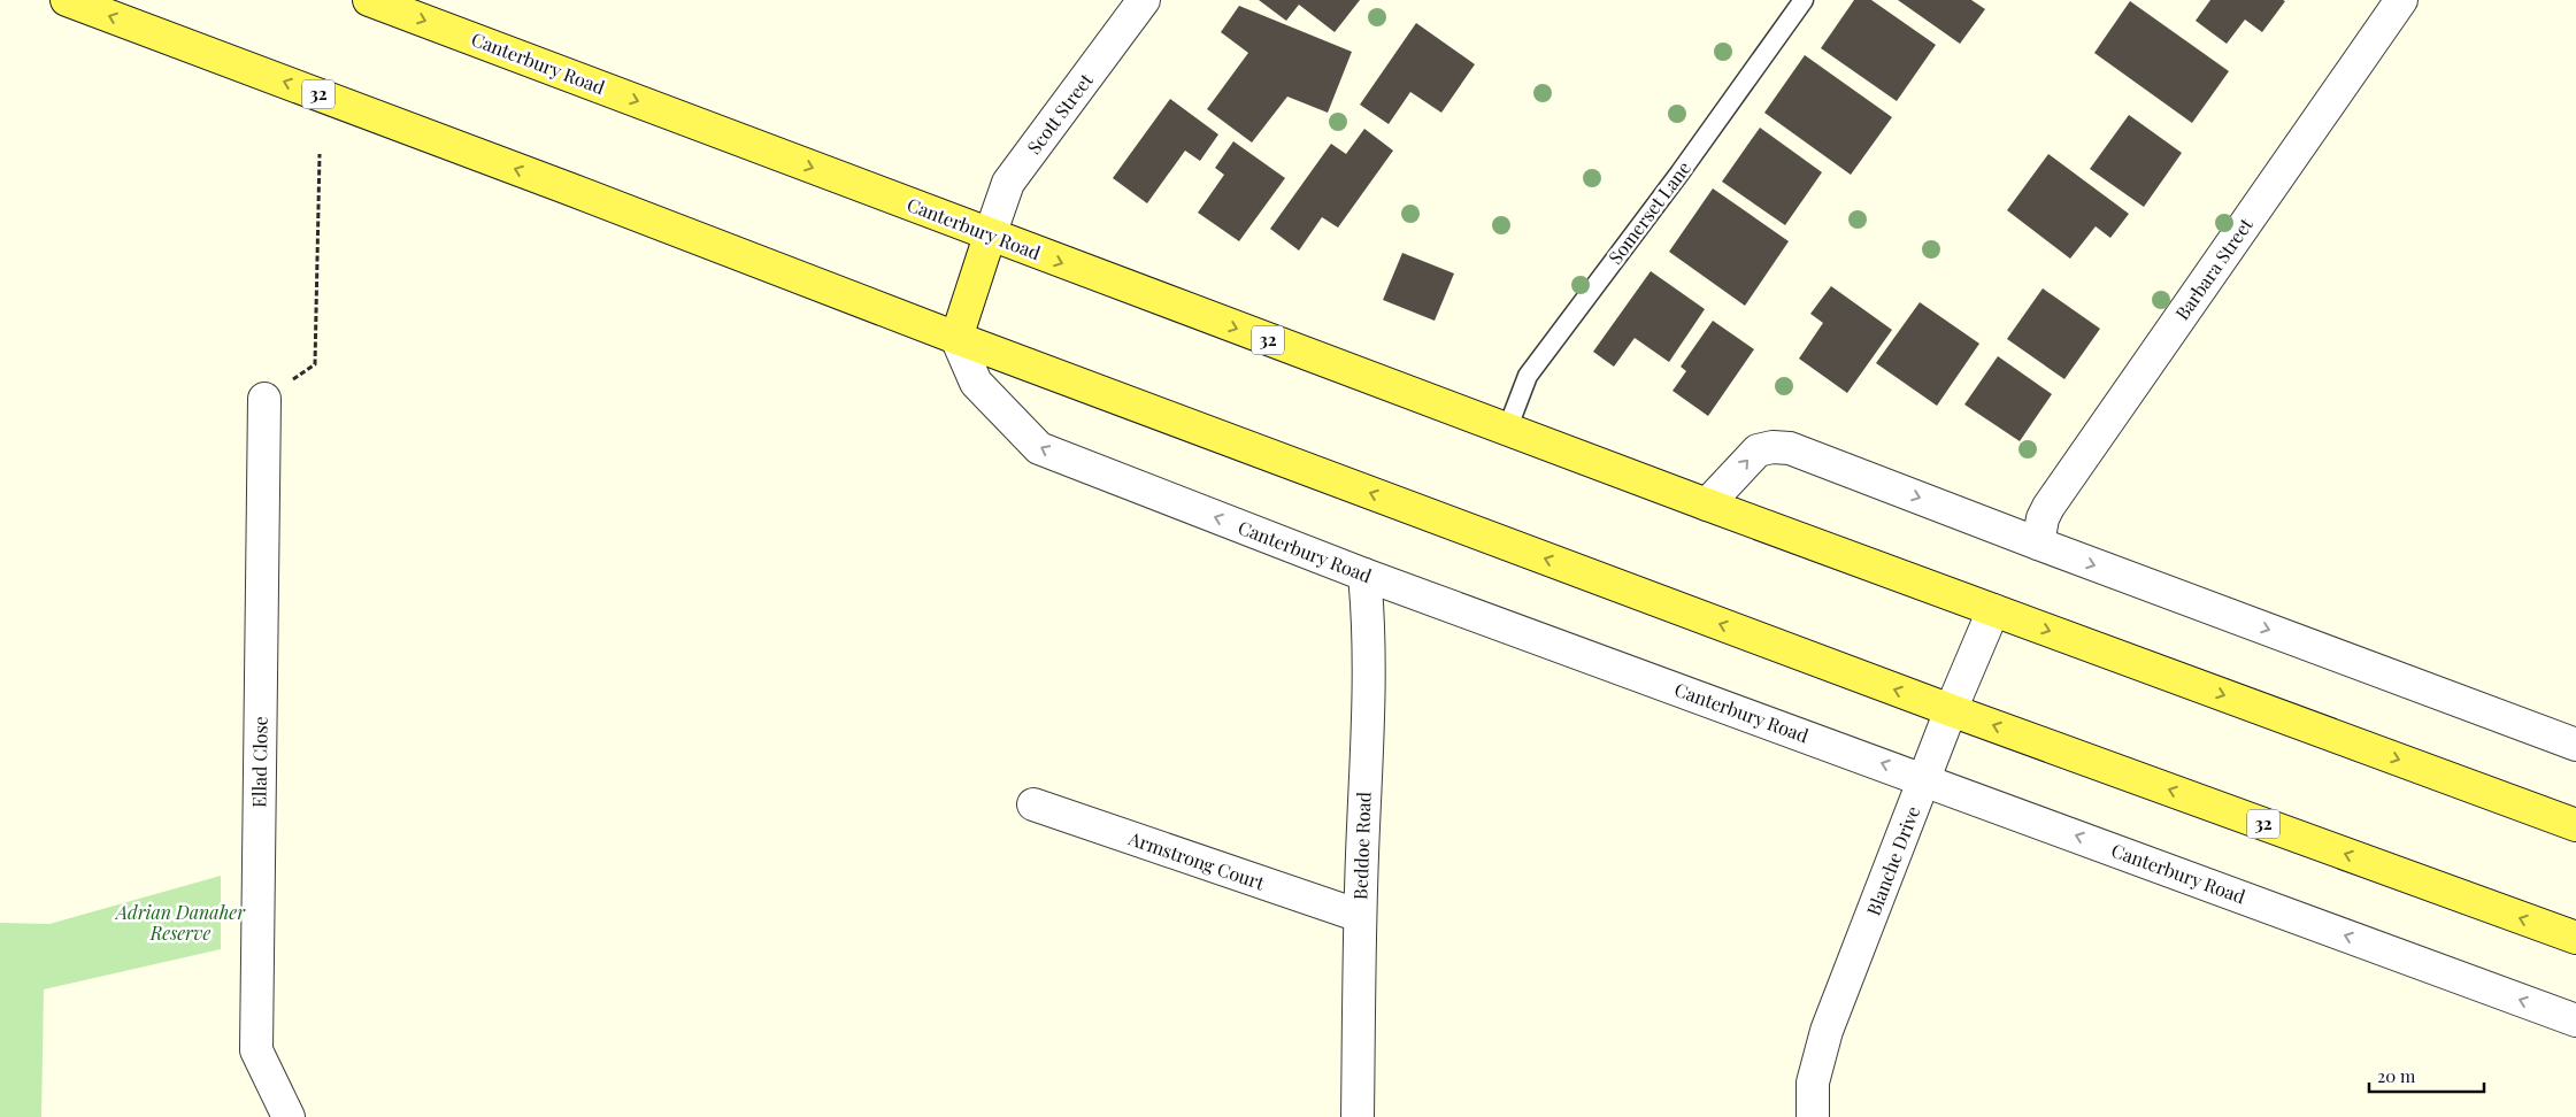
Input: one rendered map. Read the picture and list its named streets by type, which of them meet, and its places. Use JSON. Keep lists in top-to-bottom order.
{
  "streets": {
    "main road": ["Canterbury Road", "32"],
    "street": [
      "Scott Street",
      "Barbara Street",
      "Ellad Close",
      "Beddoe Road",
      "Armstrong Court",
      "Blanche Drive"
    ],
    "lane": ["Somerset Lane"]
  },
  "crossings": [
    ["Canterbury Road", "32"],
    ["Canterbury Road", "Scott Street"],
    ["Canterbury Road", "Somerset Lane"],
    ["Canterbury Road", "Beddoe Road"],
    ["Canterbury Road", "Blanche Drive"],
    ["32", "Blanche Drive"],
    ["Beddoe Road", "Armstrong Court"]
  ],
  "parks": ["Adrian Danaher Reserve"],
  "scale_bar": "20 m"
}
